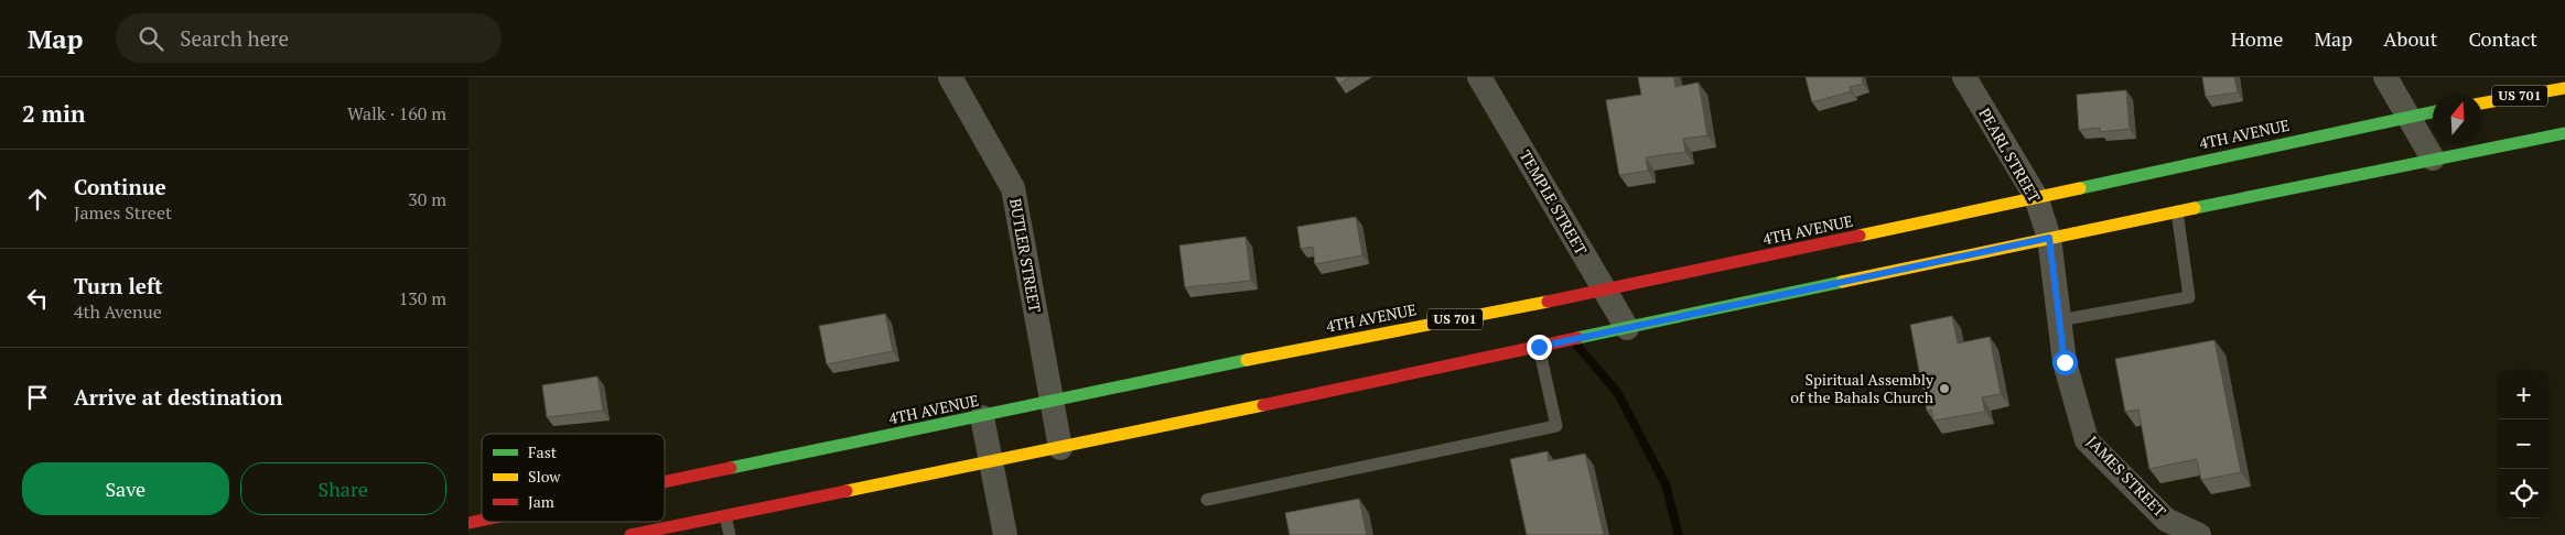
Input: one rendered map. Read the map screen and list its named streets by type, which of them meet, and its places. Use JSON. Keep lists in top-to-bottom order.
{
  "streets": {
    "main road": ["US 701", "4TH AVENUE"],
    "street": [
      "PEARL STREET",
      "TEMPLE STREET",
      "BUTLER STREET",
      "JAMES STREET"
    ]
  },
  "crossings": [
    ["4TH AVENUE", "PEARL STREET"],
    ["4TH AVENUE", "TEMPLE STREET"],
    ["4TH AVENUE", "BUTLER STREET"],
    ["PEARL STREET", "JAMES STREET"]
  ],
  "places": ["Spiritual Assembly of the Bahals Church"],
  "legend": ["Fast", "Slow", "Jam"],
  "north": "top",
  "page": {
    "header": "Map",
    "search": "Search here",
    "nav": [
      "Home",
      "Map",
      "About",
      "Contact"
    ],
    "heading": ["2 min", "Walk · 160 m"],
    "list": [
      ["Continue", "James Street", "30 m"],
      ["Turn left", "4th Avenue", "130 m"],
      "Arrive at destination"
    ],
    "map_buttons": ["+", "−"],
    "buttons": ["Save", "Share"]
  }
}
